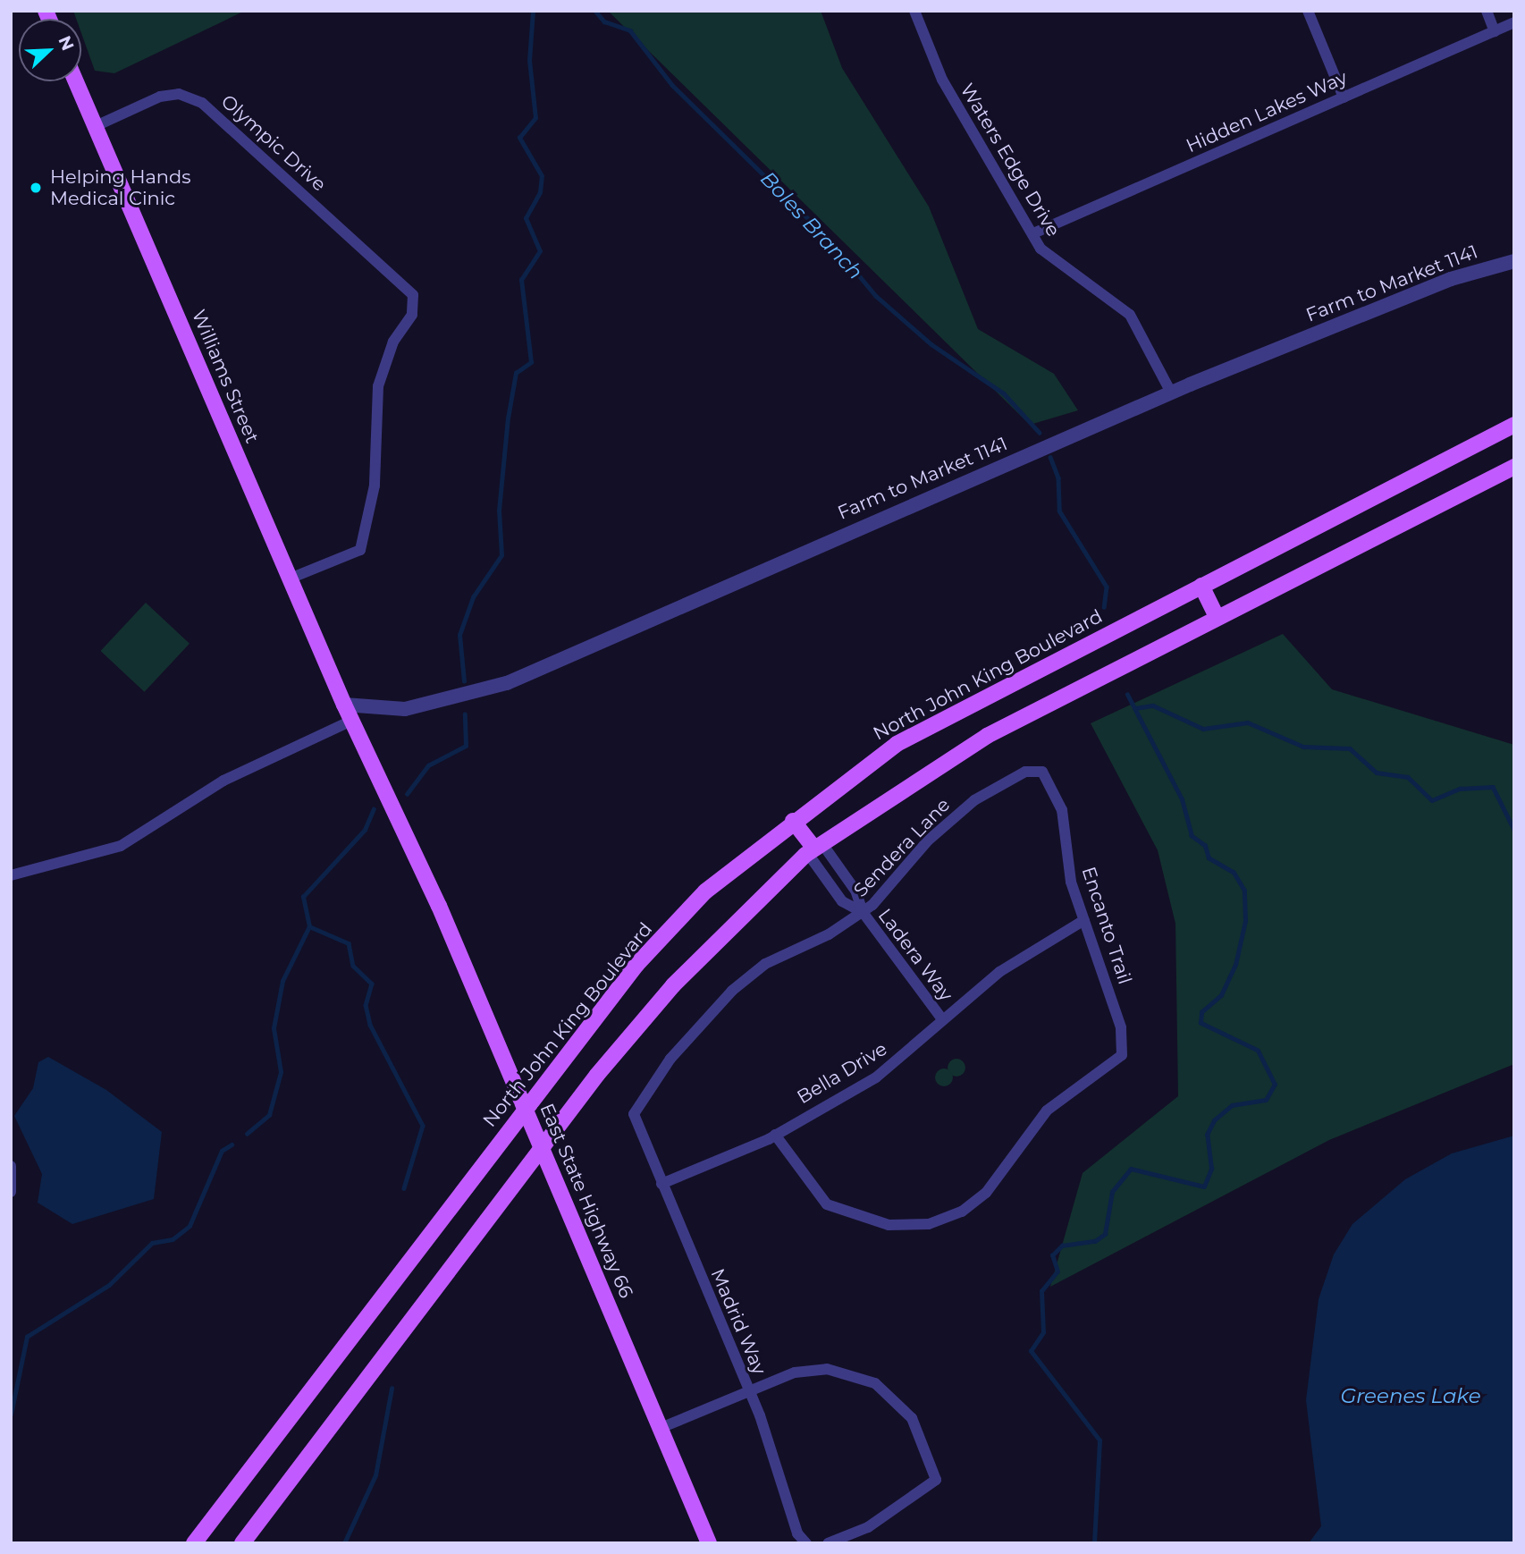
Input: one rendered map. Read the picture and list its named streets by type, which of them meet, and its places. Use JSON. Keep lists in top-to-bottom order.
{
  "streets": {
    "main road": ["Williams Street", "North John King Boulevard", "East State Highway 66"],
    "street": [
      "Hidden Lakes Way",
      "Olympic Drive",
      "Waters Edge Drive",
      "Farm to Market 1141",
      "Sendera Lane",
      "Encanto Trail",
      "Ladera Way",
      "Bella Drive",
      "Madrid Way"
    ]
  },
  "crossings": [
    ["Hidden Lakes Way", "Waters Edge Drive"],
    ["Olympic Drive", "Williams Street"],
    ["Waters Edge Drive", "Farm to Market 1141"],
    ["Farm to Market 1141", "Williams Street"],
    ["Farm to Market 1141", "East State Highway 66"],
    ["Williams Street", "East State Highway 66"],
    ["North John King Boulevard", "East State Highway 66"],
    ["Sendera Lane", "Encanto Trail"],
    ["Sendera Lane", "Ladera Way"],
    ["Sendera Lane", "Madrid Way"],
    ["Encanto Trail", "Bella Drive"],
    ["Ladera Way", "Bella Drive"],
    ["Bella Drive", "Madrid Way"]
  ],
  "water": ["Boles Branch", "Greenes Lake"],
  "places": ["Helping Hands Medical Cinic"],
  "north": "top right"
}
